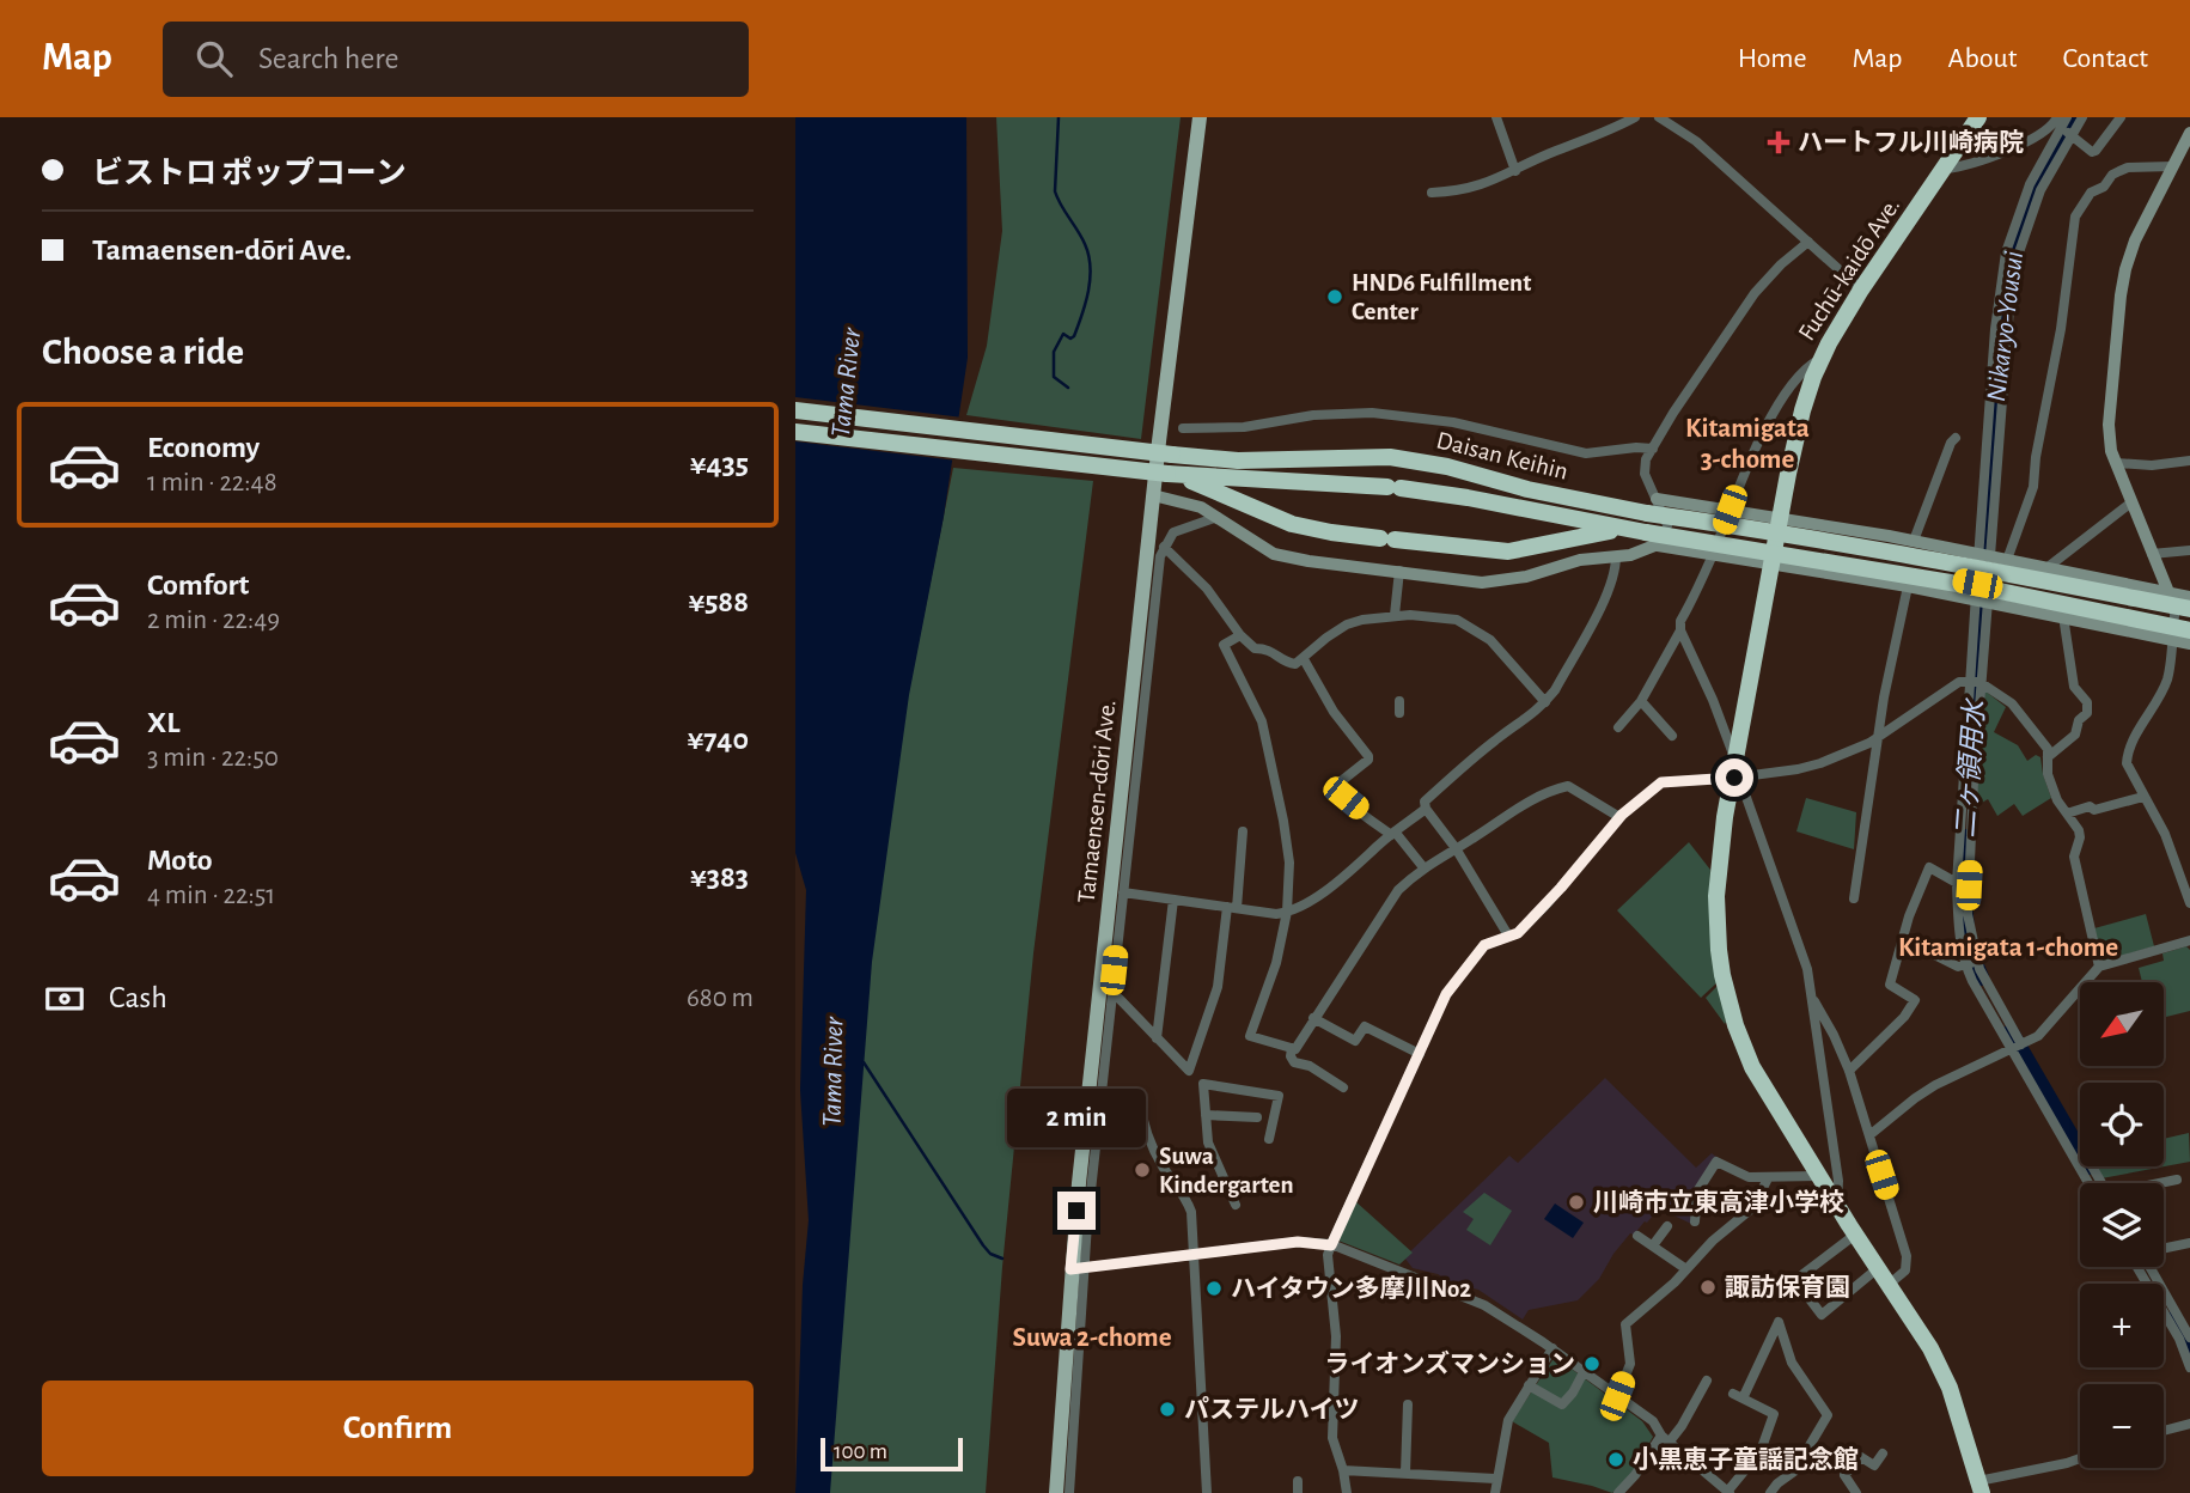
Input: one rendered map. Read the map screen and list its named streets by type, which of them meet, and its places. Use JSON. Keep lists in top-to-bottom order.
{
  "streets": {
    "highway": ["Fuchū-kaidō Ave.", "Daisan Keihin"],
    "main road": ["Tamaensen-dōri Ave."]
  },
  "districts": ["Kitamigata 3-chome", "Kitamigata 1-chome", "Suwa 2-chome"],
  "water": ["Nikaryo-Yousui", "Tama River", "二ヶ領用水"],
  "places": {
    "health": ["ハートフル川崎病院"],
    "other": [
      "HND6 Fulfillment Center",
      "Suwa Kindergarten",
      "川崎市立東高津小学校",
      "諏訪保育園",
      "ハイタウン多摩川No2",
      "ライオンズマンション",
      "パステルハイツ",
      "小黒恵子童謡記念館"
    ]
  },
  "scale_bar": "100 m",
  "north": "bottom left",
  "page": {
    "header": "Map",
    "search": "Search here",
    "nav": [
      "Home",
      "Map",
      "About",
      "Contact"
    ],
    "banner": ["ビストロ ポップコーン", "Tamaensen-dōri Ave."],
    "heading": "Choose a ride",
    "list": [
      {
        "name": "Economy",
        "note": "1 min · 22:48",
        "value": "¥435"
      },
      {
        "name": "Comfort",
        "note": "2 min · 22:49",
        "value": "¥588"
      },
      {
        "name": "XL",
        "note": "3 min · 22:50",
        "value": "¥740"
      },
      {
        "name": "Moto",
        "note": "4 min · 22:51",
        "value": "¥383"
      }
    ],
    "pay": ["Cash", "680 m"],
    "map_buttons": ["+", "−"],
    "bubble": "2 min",
    "buttons": "Confirm",
    "scale": "100 m"
  }
}
